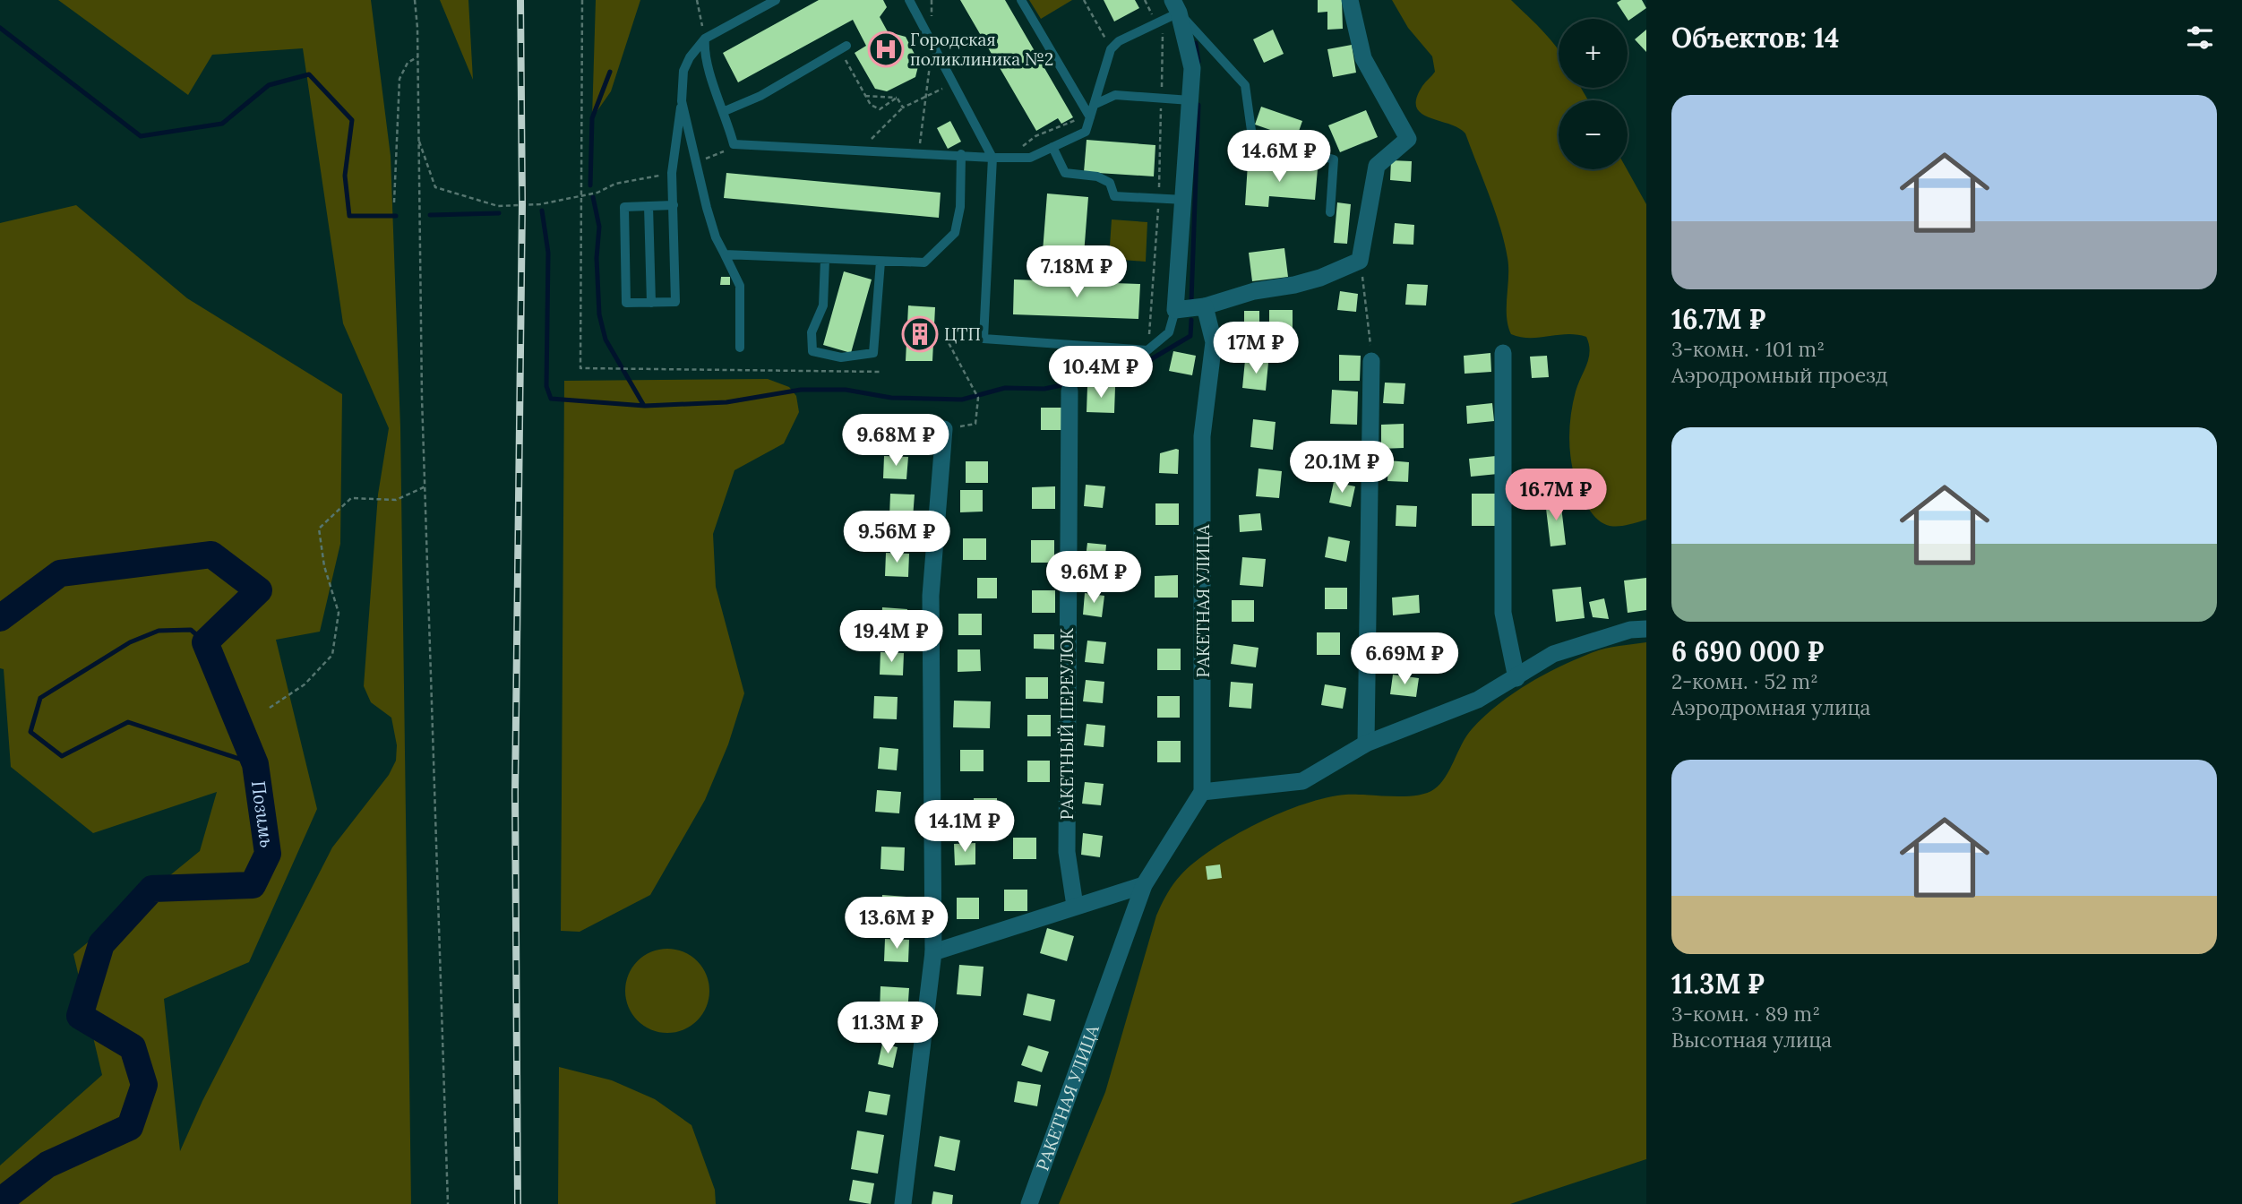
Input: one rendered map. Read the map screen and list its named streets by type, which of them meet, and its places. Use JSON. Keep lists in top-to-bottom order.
{
  "streets": {
    "street": ["РАКЕТНАЯ УЛИЦА", "РАКЕТНЫЙ ПЕРЕУЛОК"]
  },
  "water": ["Позимь"],
  "places": {
    "hospital": ["Городская поликлиника №2"],
    "building": ["ЦТП"]
  },
  "page": {
    "heading": "Объектов: 14",
    "map_buttons": ["+", "−"],
    "list": [
      {
        "name": "16.7M ₽",
        "note": "3-комн. · 101 m² · Аэродромный проезд"
      },
      {
        "name": "6 690 000 ₽",
        "note": "2-комн. · 52 m² · Аэродромная улица"
      },
      {
        "name": "11.3M ₽",
        "note": "3-комн. · 89 m² · Высотная улица"
      }
    ],
    "price": [
      "14.6M ₽",
      "7.18M ₽",
      "17M ₽",
      "10.4M ₽",
      "9.68M ₽",
      "20.1M ₽",
      "16.7M ₽",
      "9.56M ₽",
      "9.6M ₽",
      "19.4M ₽",
      "6.69M ₽",
      "14.1M ₽",
      "13.6M ₽",
      "11.3M ₽"
    ]
  }
}
